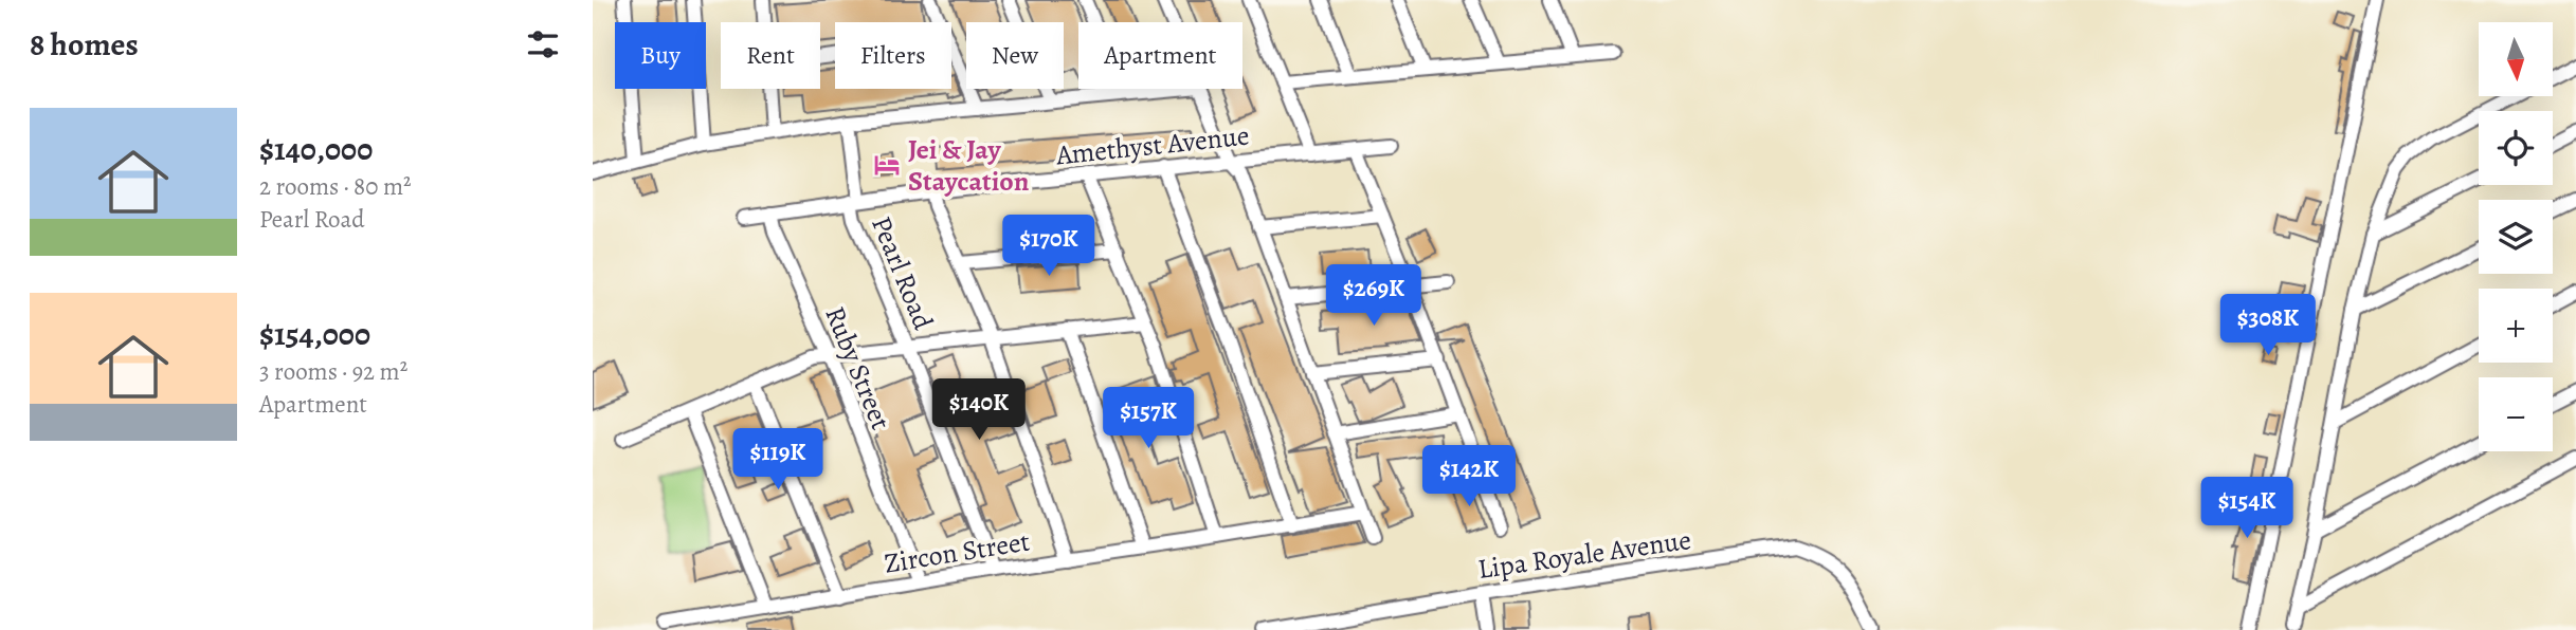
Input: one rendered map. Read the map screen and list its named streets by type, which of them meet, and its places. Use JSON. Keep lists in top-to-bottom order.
{
  "streets": {
    "street": [
      "Amethyst Avenue",
      "Pearl Road",
      "Ruby Street",
      "Zircon Street",
      "Lipa Royale Avenue"
    ]
  },
  "crossings": [
    ["Amethyst Avenue", "Pearl Road"],
    ["Amethyst Avenue", "Ruby Street"],
    ["Pearl Road", "Zircon Street"],
    ["Ruby Street", "Zircon Street"]
  ],
  "places": {
    "hotel": ["Jei & Jay Staycation"]
  },
  "north": "bottom",
  "page": {
    "heading": "8 homes",
    "map_buttons": ["+", "−"],
    "chip": [
      "Buy",
      "Rent",
      "Filters",
      "New",
      "Apartment"
    ],
    "list": [
      {
        "name": "$140,000",
        "note": "2 rooms · 80 m² · Pearl Road"
      },
      {
        "name": "$154,000",
        "note": "3 rooms · 92 m² · Apartment"
      }
    ],
    "price": [
      "$170K",
      "$269K",
      "$308K",
      "$140K",
      "$157K",
      "$119K",
      "$142K",
      "$154K"
    ]
  }
}
